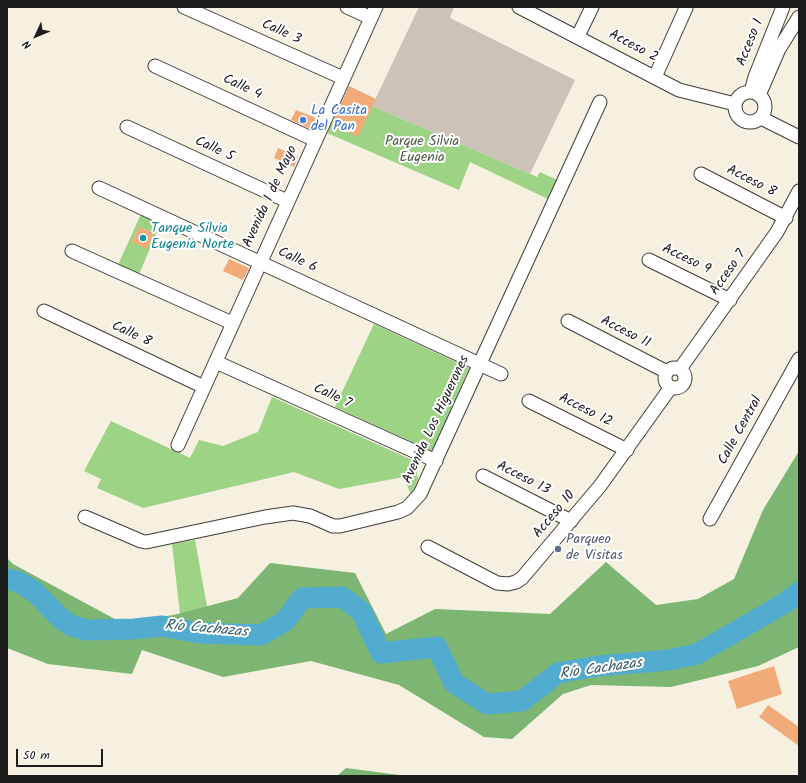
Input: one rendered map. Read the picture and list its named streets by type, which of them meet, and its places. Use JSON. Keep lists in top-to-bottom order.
{
  "streets": {
    "street": [
      "Calle 3",
      "Acceso 1",
      "Acceso 2",
      "Calle 4",
      "Calle 5",
      "Acceso 8",
      "Avenida 1 de Mayo",
      "Acceso 9",
      "Calle 6",
      "Acceso 7",
      "Acceso 11",
      "Calle 8",
      "Calle 7",
      "Acceso 12",
      "Avenida Los Higuerones",
      "Calle Central",
      "Acceso 13",
      "Acceso 10"
    ]
  },
  "crossings": [
    ["Calle 3", "Avenida 1 de Mayo"],
    ["Acceso 1", "Acceso 2"],
    ["Calle 4", "Avenida 1 de Mayo"],
    ["Calle 5", "Avenida 1 de Mayo"],
    ["Acceso 8", "Acceso 7"],
    ["Avenida 1 de Mayo", "Calle 6"],
    ["Avenida 1 de Mayo", "Calle 8"],
    ["Avenida 1 de Mayo", "Calle 7"],
    ["Acceso 9", "Acceso 7"],
    ["Calle 6", "Avenida Los Higuerones"],
    ["Acceso 7", "Acceso 11"],
    ["Acceso 7", "Acceso 10"],
    ["Acceso 11", "Acceso 10"],
    ["Calle 7", "Avenida Los Higuerones"],
    ["Acceso 12", "Acceso 10"],
    ["Acceso 13", "Acceso 10"]
  ],
  "water": ["Río Cachazas"],
  "parks": ["Parque Silvia Eugenia"],
  "places": ["La Casita del Pan", "Tanque Silvia Eugenia Norte", "Parqueo de Visitas"],
  "scale_bar": "50 m",
  "north": "bottom left"
}
